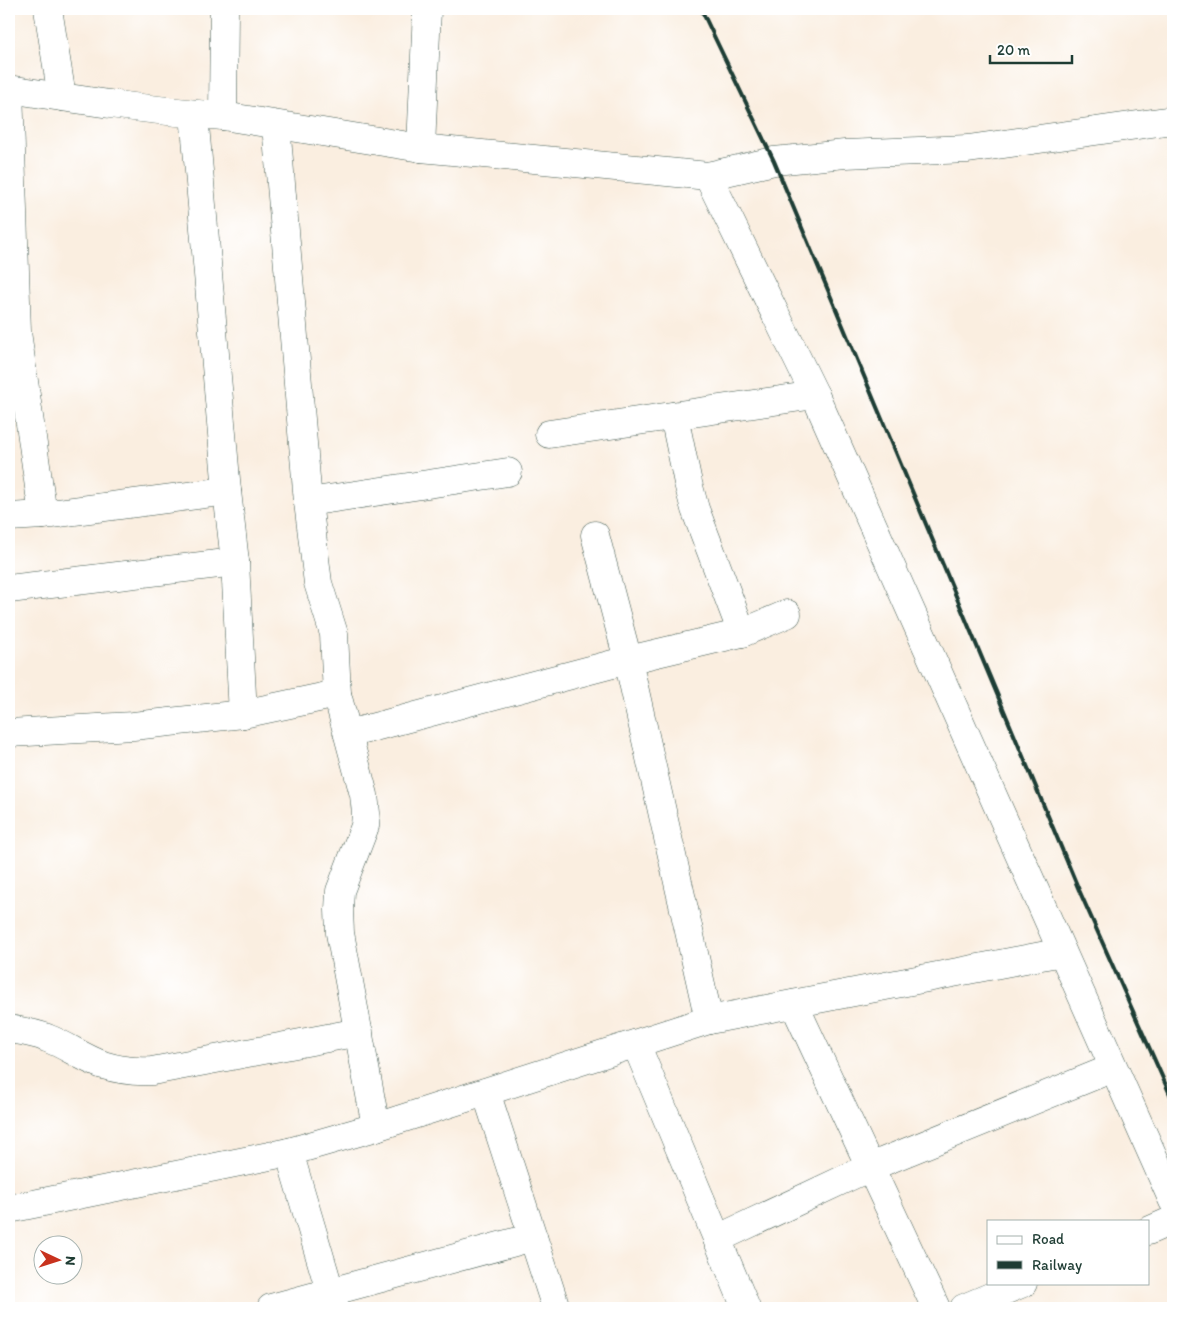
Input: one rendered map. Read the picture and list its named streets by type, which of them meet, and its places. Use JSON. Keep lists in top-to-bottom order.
{
  "legend": ["Road", "Railway"],
  "scale_bar": "20 m",
  "north": "right"
}
